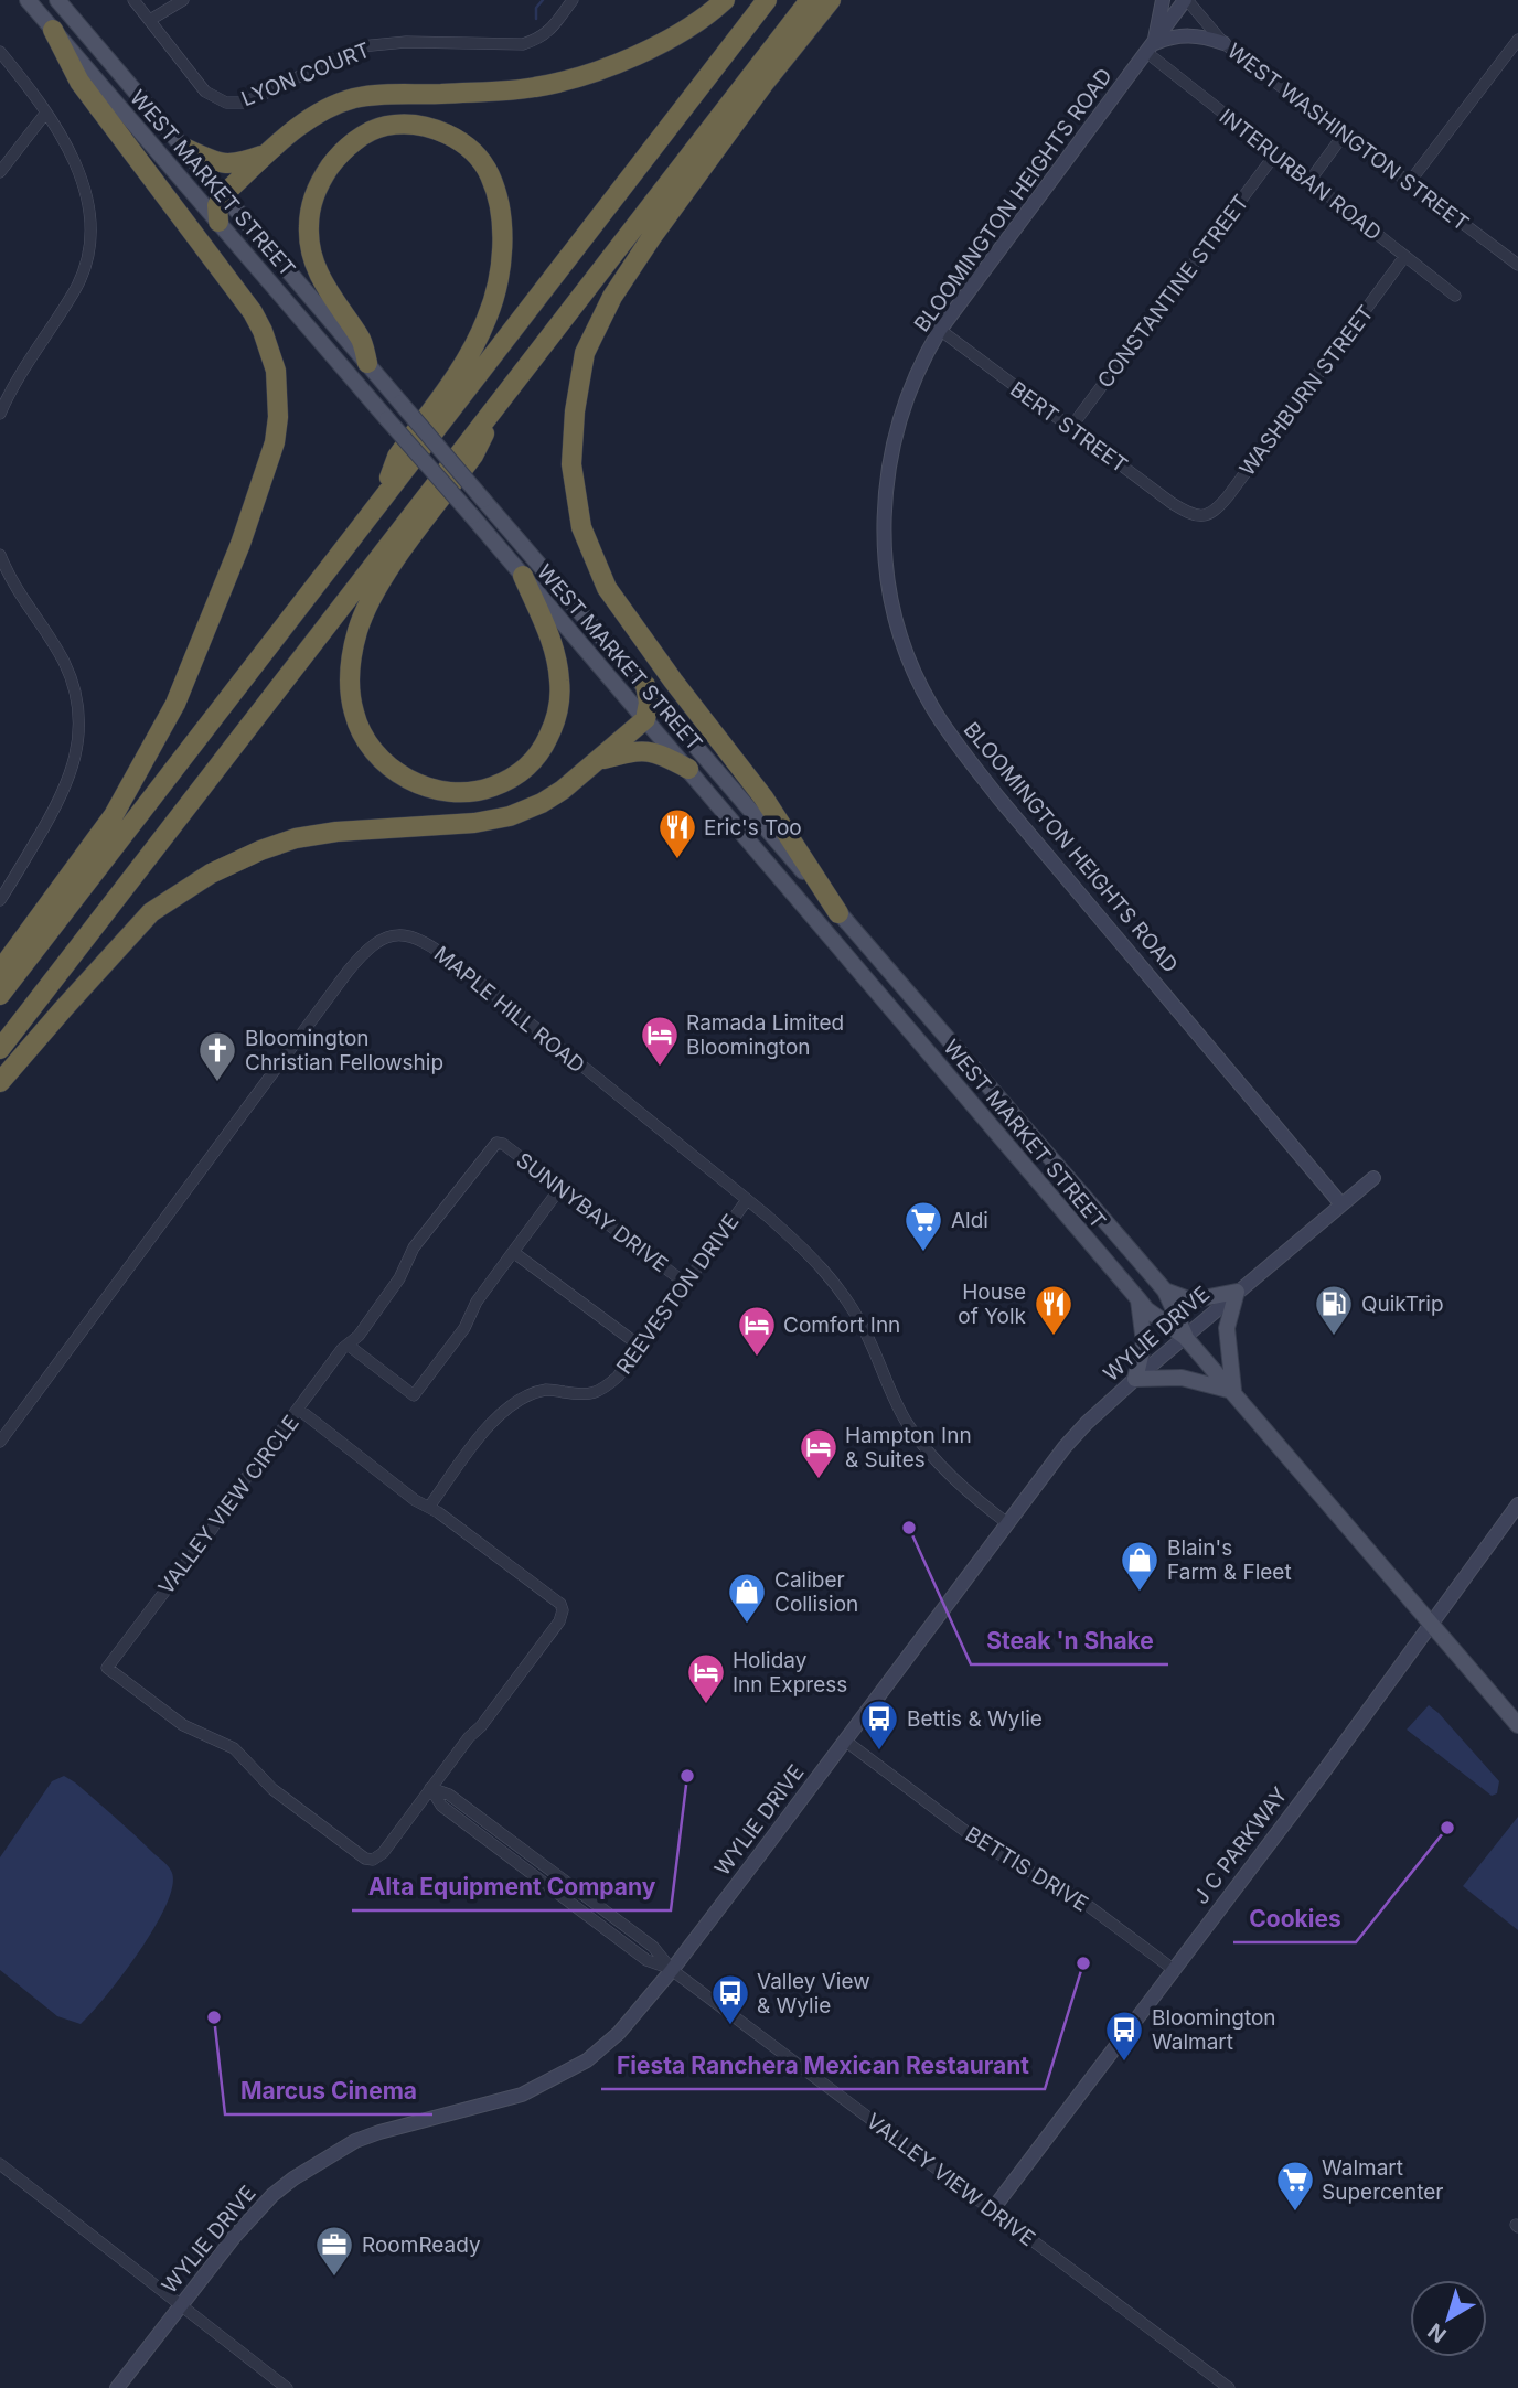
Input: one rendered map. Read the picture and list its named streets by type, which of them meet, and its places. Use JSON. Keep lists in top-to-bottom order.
{
  "streets": {
    "main road": [
      "WEST MARKET STREET",
      "BLOOMINGTON HEIGHTS ROAD",
      "WYLIE DRIVE",
      "J C PARKWAY"
    ],
    "street": [
      "LYON COURT",
      "WEST WASHINGTON STREET",
      "INTERURBAN ROAD",
      "CONSTANTINE STREET",
      "WASHBURN STREET",
      "BERT STREET",
      "MAPLE HILL ROAD",
      "SUNNYBAY DRIVE",
      "REEVESTON DRIVE",
      "VALLEY VIEW CIRCLE",
      "BETTIS DRIVE",
      "VALLEY VIEW DRIVE"
    ]
  },
  "crossings": [
    ["WEST WASHINGTON STREET", "BLOOMINGTON HEIGHTS ROAD"],
    ["INTERURBAN ROAD", "BLOOMINGTON HEIGHTS ROAD"],
    ["INTERURBAN ROAD", "CONSTANTINE STREET"],
    ["INTERURBAN ROAD", "WASHBURN STREET"],
    ["WEST MARKET STREET", "WYLIE DRIVE"],
    ["WEST MARKET STREET", "J C PARKWAY"],
    ["BLOOMINGTON HEIGHTS ROAD", "BERT STREET"],
    ["BLOOMINGTON HEIGHTS ROAD", "WYLIE DRIVE"],
    ["CONSTANTINE STREET", "BERT STREET"],
    ["WASHBURN STREET", "BERT STREET"],
    ["MAPLE HILL ROAD", "REEVESTON DRIVE"],
    ["MAPLE HILL ROAD", "WYLIE DRIVE"],
    ["SUNNYBAY DRIVE", "REEVESTON DRIVE"],
    ["REEVESTON DRIVE", "VALLEY VIEW CIRCLE"],
    ["WYLIE DRIVE", "BETTIS DRIVE"],
    ["WYLIE DRIVE", "VALLEY VIEW DRIVE"],
    ["VALLEY VIEW CIRCLE", "VALLEY VIEW DRIVE"],
    ["J C PARKWAY", "BETTIS DRIVE"],
    ["J C PARKWAY", "VALLEY VIEW DRIVE"]
  ],
  "places": {
    "restaurant": ["Eric's Too", "House of Yolk"],
    "hotel": [
      "Ramada Limited Bloomington",
      "Comfort Inn",
      "Hampton Inn & Suites",
      "Holiday Inn Express"
    ],
    "church": ["Bloomington Christian Fellowship"],
    "supermarket": ["Aldi", "Walmart Supercenter"],
    "fuel station": ["QuikTrip"],
    "other": [
      "Steak 'n Shake",
      "Alta Equipment Company",
      "Cookies",
      "Fiesta Ranchera Mexican Restaurant",
      "Marcus Cinema"
    ],
    "shop": ["Blain's Farm & Fleet", "Caliber Collision"],
    "bus stop": ["Bettis & Wylie", "Valley View & Wylie", "Bloomington Walmart"],
    "office": ["RoomReady"]
  },
  "north": "bottom left"
}
